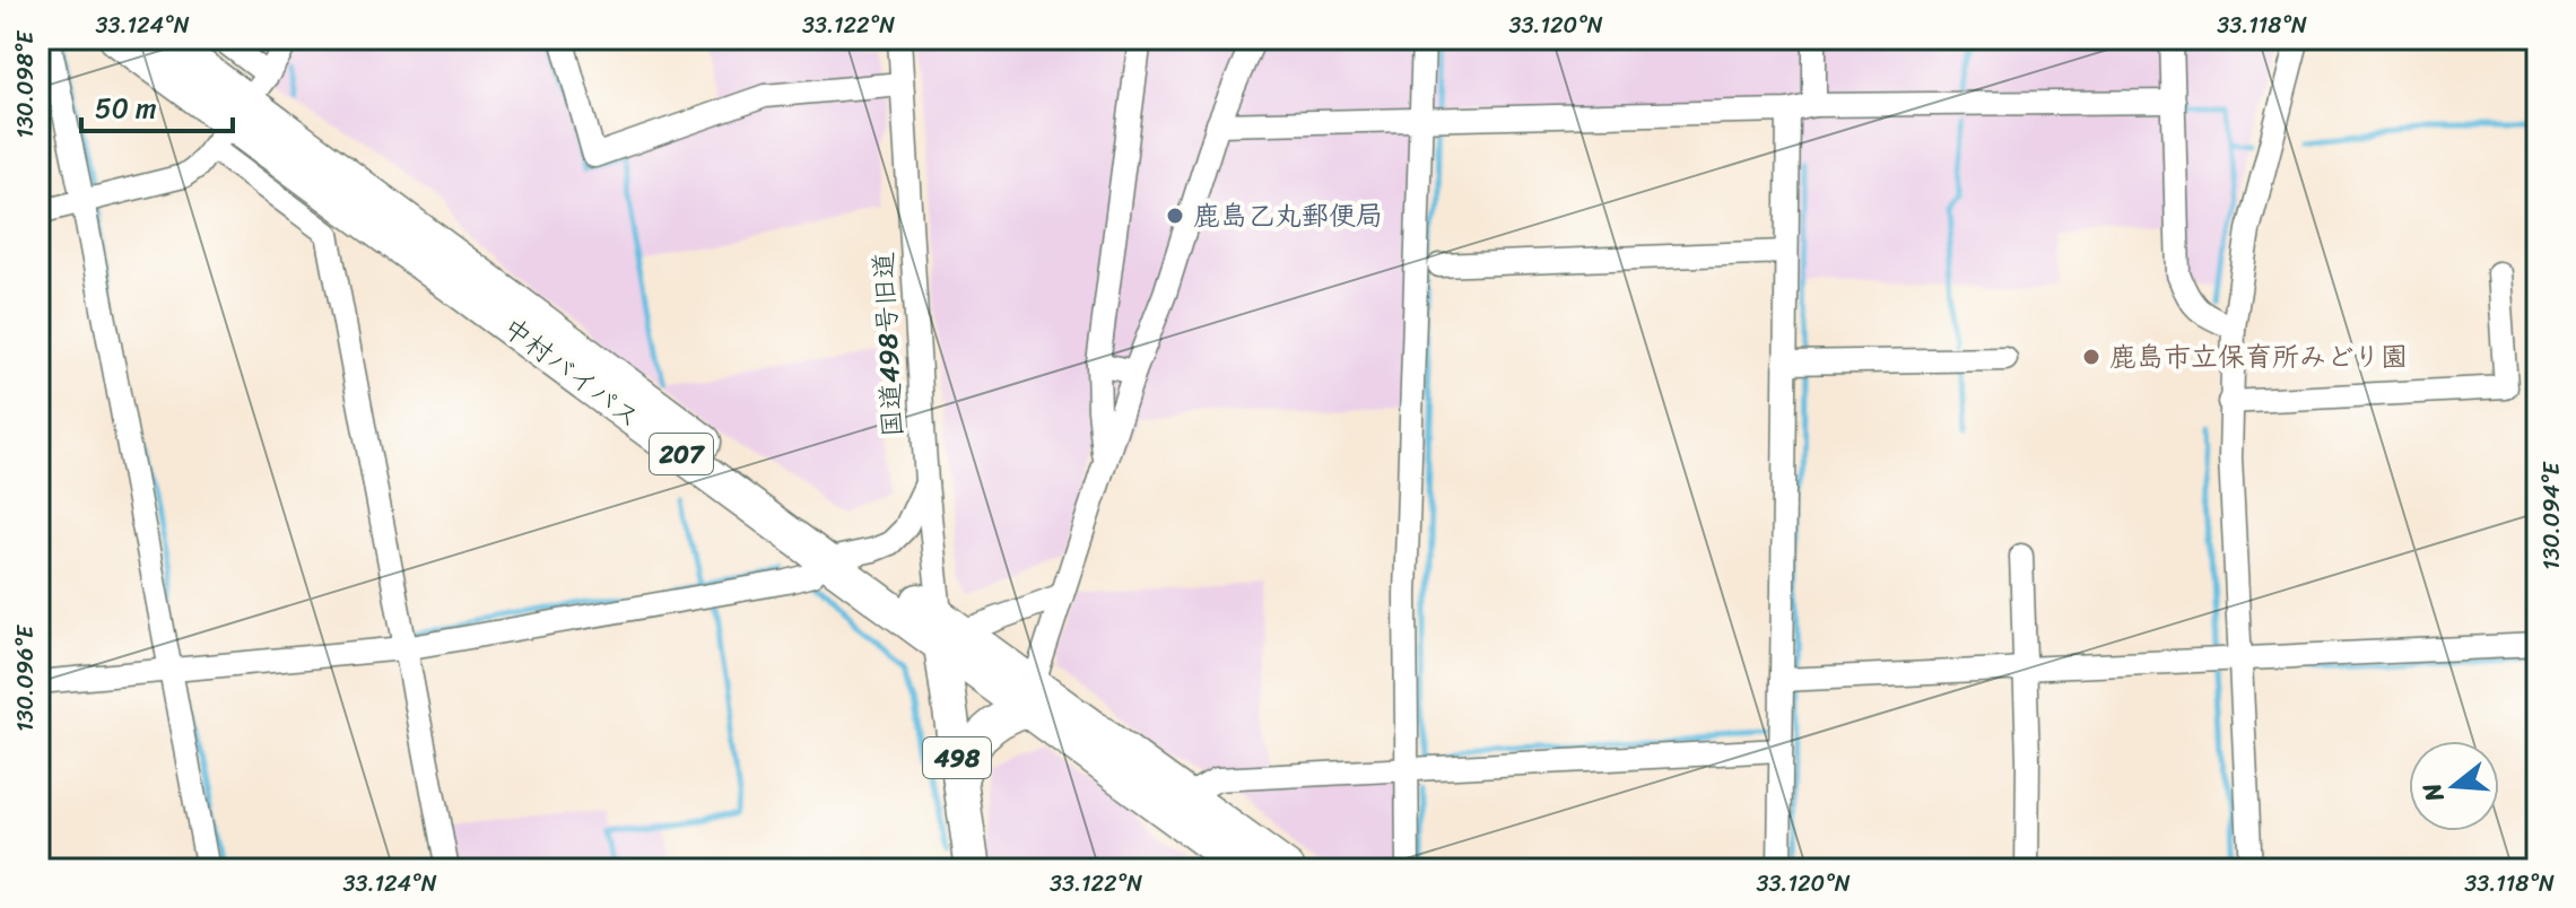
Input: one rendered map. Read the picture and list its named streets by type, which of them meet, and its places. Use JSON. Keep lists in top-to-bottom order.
{
  "streets": {
    "highway": ["中村バイパス", "207", "498"],
    "street": ["国道498号旧道"]
  },
  "crossings": [
    ["国道498号旧道", "中村バイパス"],
    ["国道498号旧道", "498"],
    ["中村バイパス", "498"]
  ],
  "places": ["鹿島乙丸郵便局", "鹿島市立保育所みどり園"],
  "scale_bar": "50 m",
  "north": "left",
  "coordinates": [
    "33.124°N",
    "33.122°N",
    "33.120°N",
    "33.118°N",
    "130.098°E",
    "130.094°E",
    "130.096°E"
  ]
}
